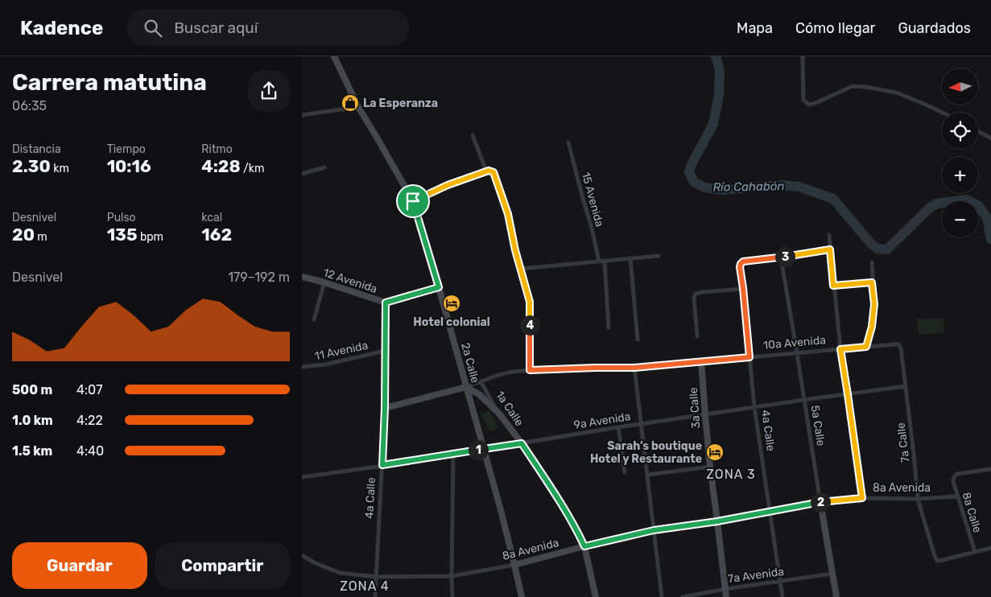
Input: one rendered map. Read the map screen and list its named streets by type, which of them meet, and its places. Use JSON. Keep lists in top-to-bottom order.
{
  "streets": {
    "main road": [
      "12 Avenida",
      "10a Avenida",
      "2a Calle",
      "3a Calle",
      "1a Calle",
      "5a Calle",
      "4a Calle",
      "8a Avenida"
    ],
    "street": [
      "15 Avenida",
      "11 Avenida",
      "9a Avenida",
      "7a Calle",
      "8a Calle",
      "7a Avenida"
    ]
  },
  "crossings": [
    ["12 Avenida", "2a Calle"],
    ["12 Avenida", "4a Calle"],
    ["10a Avenida", "2a Calle"],
    ["10a Avenida", "3a Calle"],
    ["10a Avenida", "1a Calle"],
    ["10a Avenida", "5a Calle"],
    ["10a Avenida", "4a Calle"],
    ["10a Avenida", "7a Calle"],
    ["11 Avenida", "4a Calle"],
    ["2a Calle", "9a Avenida"],
    ["2a Calle", "8a Avenida"],
    ["3a Calle", "9a Avenida"],
    ["3a Calle", "8a Avenida"],
    ["3a Calle", "7a Avenida"],
    ["1a Calle", "9a Avenida"],
    ["1a Calle", "8a Avenida"],
    ["9a Avenida", "5a Calle"],
    ["9a Avenida", "4a Calle"],
    ["9a Avenida", "7a Calle"],
    ["5a Calle", "4a Calle"],
    ["5a Calle", "8a Avenida"],
    ["5a Calle", "7a Avenida"],
    ["4a Calle", "8a Avenida"],
    ["4a Calle", "7a Avenida"],
    ["7a Calle", "8a Avenida"],
    ["7a Calle", "8a Calle"],
    ["8a Avenida", "8a Calle"]
  ],
  "districts": ["ZONA 3", "ZONA 4"],
  "water": ["Río Cahabón"],
  "places": {
    "shop": ["La Esperanza"],
    "hotel": ["Hotel colonial", "Sarah’s boutique Hotel y Restaurante"]
  },
  "north": "left",
  "page": {
    "header": "Kadence",
    "search": "Buscar aquí",
    "nav": ["Mapa", "Cómo llegar", "Guardados"],
    "heading": ["Carrera matutina", "06:35"],
    "map_buttons": ["+", "−"],
    "stats": [
      ["Distancia", "2.30 km"],
      ["Tiempo", "10:16"],
      ["Ritmo", "4:28 /km"],
      ["Desnivel", "20 m"],
      ["Pulso", "135 bpm"],
      ["kcal", "162"]
    ],
    "pins": [
      "3",
      "4",
      "1",
      "2"
    ],
    "chart": ["Desnivel", "179–192 m"],
    "list": [
      {
        "name": "500 m",
        "note": "4:07"
      },
      {
        "name": "1.0 km",
        "note": "4:22"
      },
      {
        "name": "1.5 km",
        "note": "4:40"
      }
    ],
    "buttons": ["Guardar", "Compartir"]
  }
}
